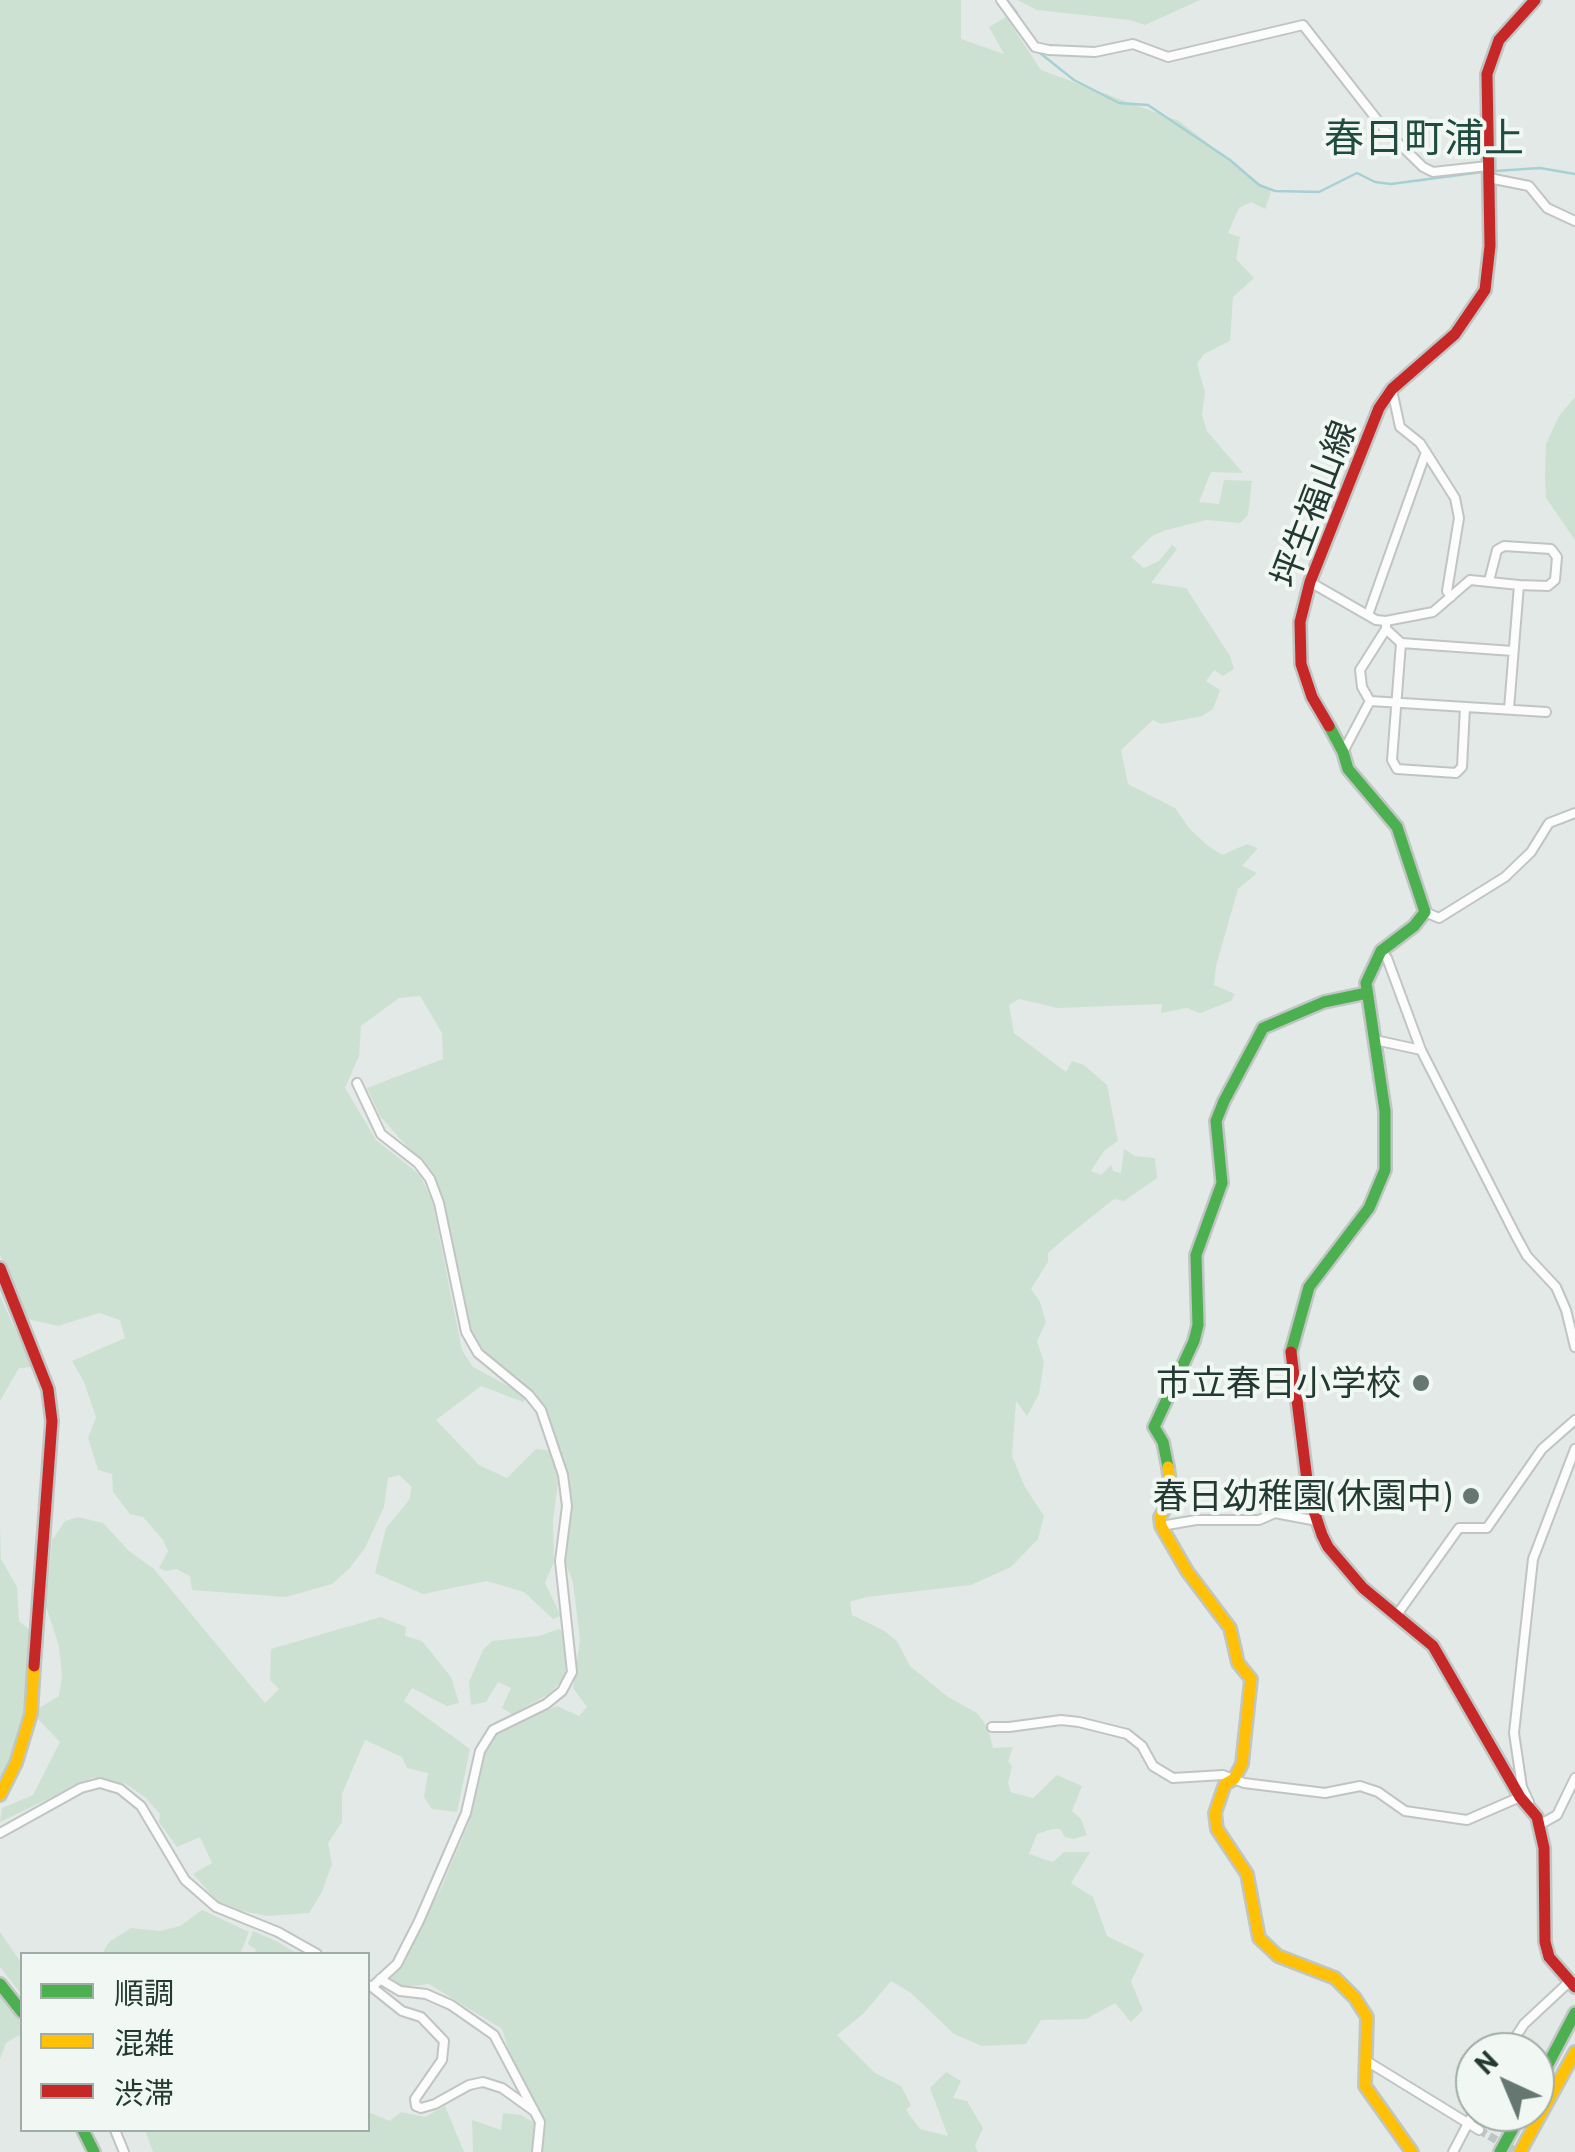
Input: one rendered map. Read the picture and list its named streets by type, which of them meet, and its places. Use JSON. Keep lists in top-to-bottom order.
{
  "streets": {
    "main road": ["坪生福山線"]
  },
  "districts": ["春日町浦上"],
  "places": ["市立春日小学校", "春日幼稚園(休園中)"],
  "legend": ["順調", "混雑", "渋滞"],
  "north": "top left"
}
